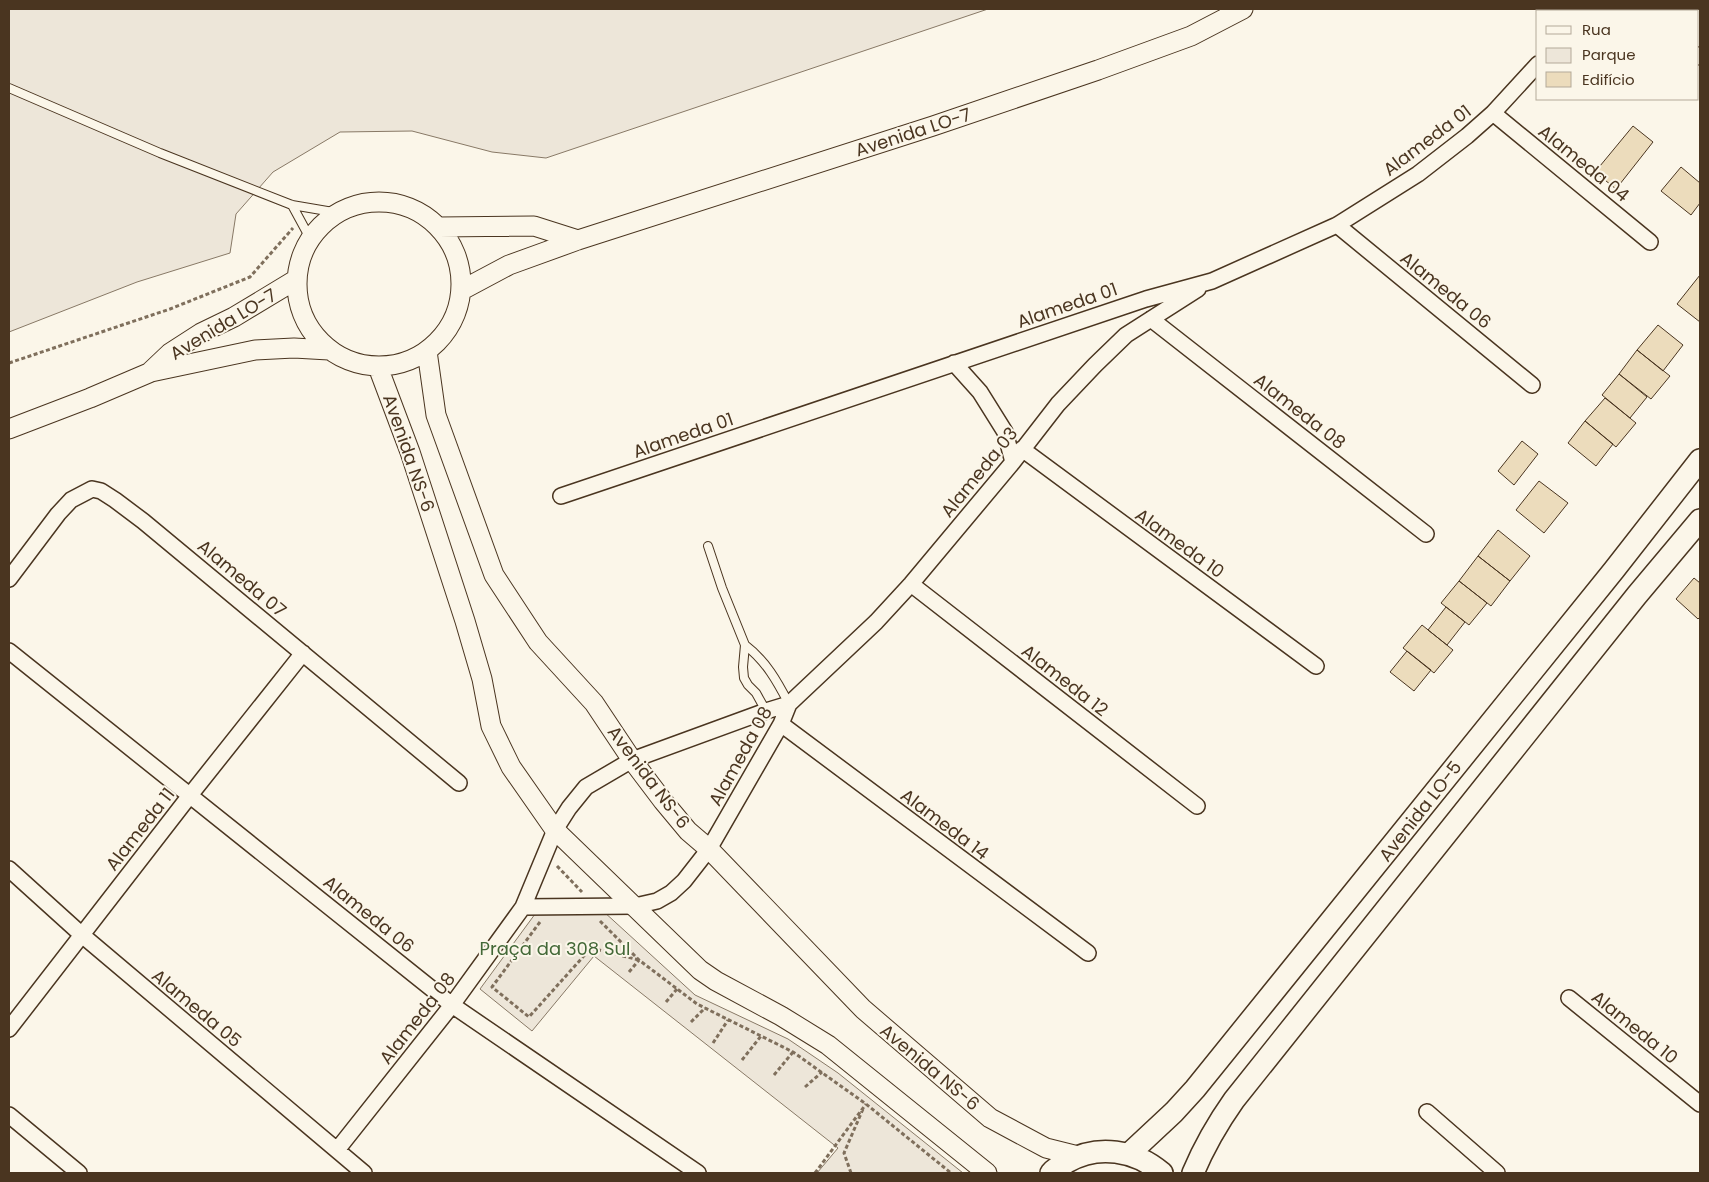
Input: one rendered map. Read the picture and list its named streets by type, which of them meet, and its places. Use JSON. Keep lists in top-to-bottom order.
{
  "streets": {
    "main road": ["Avenida LO-5"],
    "street": [
      "Avenida LO-7",
      "Alameda 01",
      "Alameda 04",
      "Alameda 06",
      "Alameda 08",
      "Avenida NS-6",
      "Alameda 03",
      "Alameda 10",
      "Alameda 07",
      "Alameda 12",
      "Alameda 14",
      "Alameda 11",
      "Alameda 05"
    ]
  },
  "crossings": [
    ["Avenida LO-7", "Avenida NS-6"],
    ["Alameda 01", "Alameda 04"],
    ["Alameda 01", "Alameda 06"],
    ["Alameda 01", "Alameda 03"],
    ["Alameda 06", "Alameda 08"],
    ["Alameda 06", "Alameda 11"],
    ["Alameda 08", "Avenida NS-6"],
    ["Alameda 08", "Alameda 03"],
    ["Alameda 08", "Alameda 14"],
    ["Alameda 08", "Alameda 05"],
    ["Alameda 03", "Alameda 10"],
    ["Alameda 03", "Alameda 12"],
    ["Alameda 07", "Alameda 11"],
    ["Alameda 11", "Alameda 05"]
  ],
  "parks": ["Praça da 308 Sul"],
  "legend": ["Rua", "Parque", "Edifício"]
}
